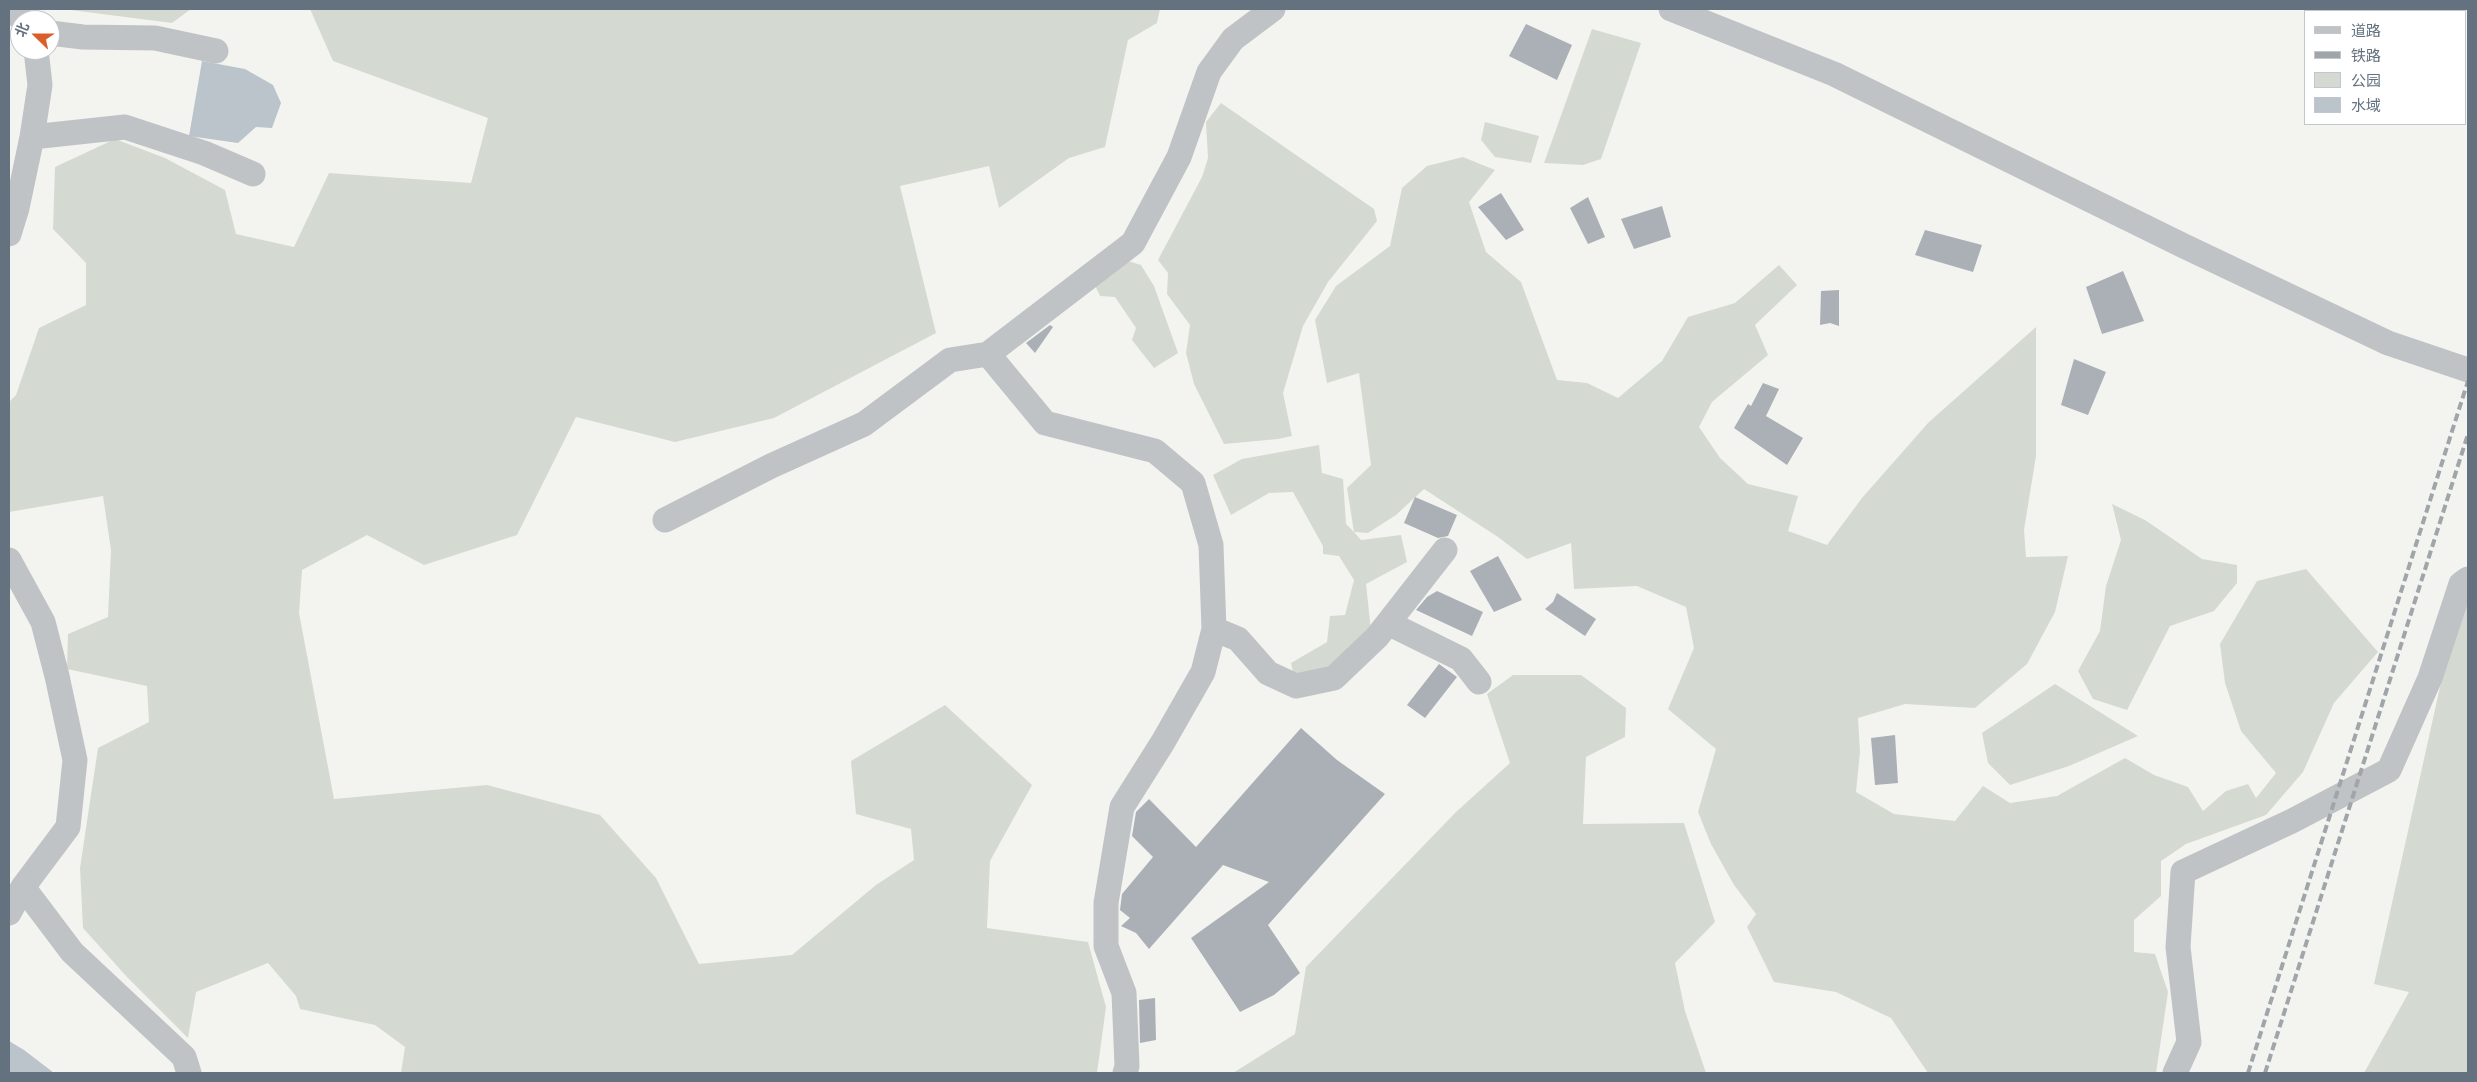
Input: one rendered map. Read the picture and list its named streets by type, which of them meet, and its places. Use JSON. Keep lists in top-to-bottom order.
{
  "legend": [
    "道路",
    "铁路",
    "公园",
    "水域"
  ],
  "north": "left"
}
